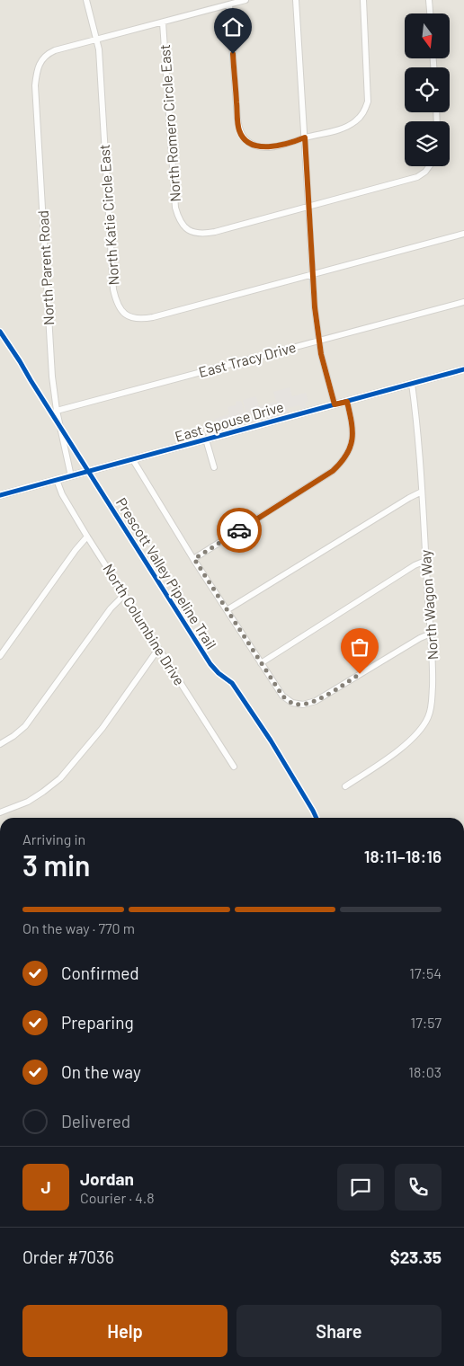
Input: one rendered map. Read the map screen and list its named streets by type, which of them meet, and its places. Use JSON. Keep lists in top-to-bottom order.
{
  "streets": {
    "street": [
      "North Romero Circle East",
      "North Katie Circle East",
      "North Parent Road",
      "East Tracy Drive",
      "East Spouse Drive",
      "North Wagon Way",
      "North Columbine Drive"
    ],
    "cycle path": ["Prescott Valley Pipeline Trail"]
  },
  "crossings": [
    ["North Katie Circle East", "North Parent Road"],
    ["North Parent Road", "East Tracy Drive"],
    ["North Parent Road", "East Spouse Drive"],
    ["East Spouse Drive", "North Wagon Way"],
    ["East Spouse Drive", "North Columbine Drive"]
  ],
  "north": "bottom",
  "page": {
    "heading": ["3 min", "Arriving in", "18:11–18:16"],
    "panel": [
      "Jordan",
      "Courier · 4.8",
      "Order #7036",
      "$23.35"
    ],
    "bar": "On the way · 770 m",
    "list": [
      ["Confirmed", "17:54"],
      ["Preparing", "17:57"],
      ["On the way", "18:03"],
      "Delivered"
    ],
    "round": "J",
    "buttons": ["Help", "Share"]
  }
}
